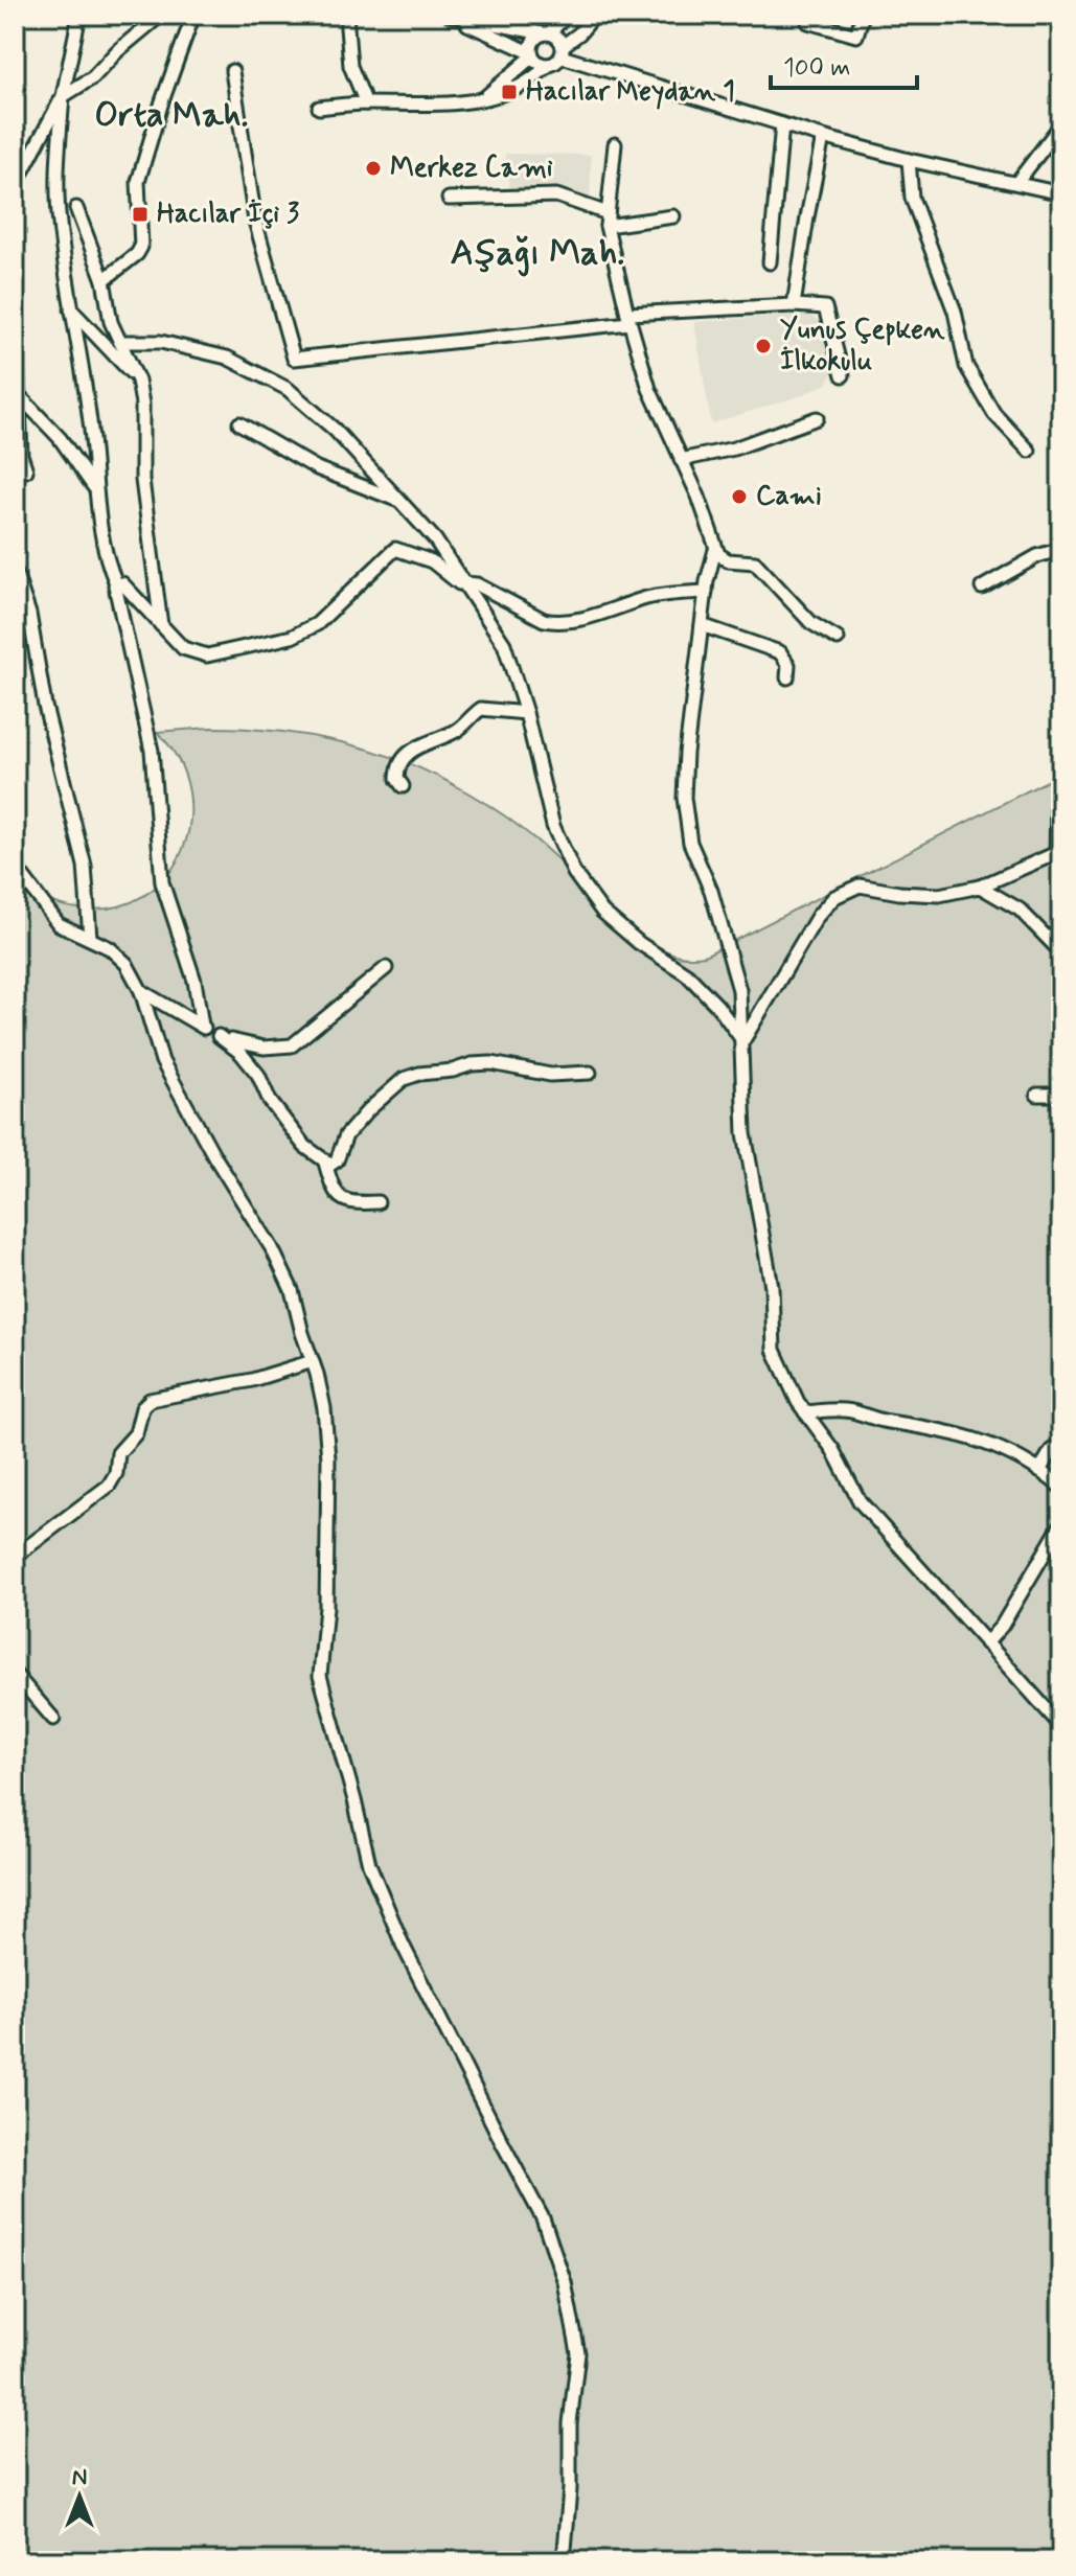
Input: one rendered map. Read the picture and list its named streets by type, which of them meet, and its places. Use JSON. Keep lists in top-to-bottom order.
{
  "districts": ["Orta Mah.", "Aşağı Mah."],
  "places": {
    "transit": ["Hacılar Meydan 1", "Hacılar İçi 3"],
    "other": ["Merkez Cami", "Yunus Çepken İlkokulu", "Cami"]
  },
  "scale_bar": "100 m",
  "north": "top"
}
